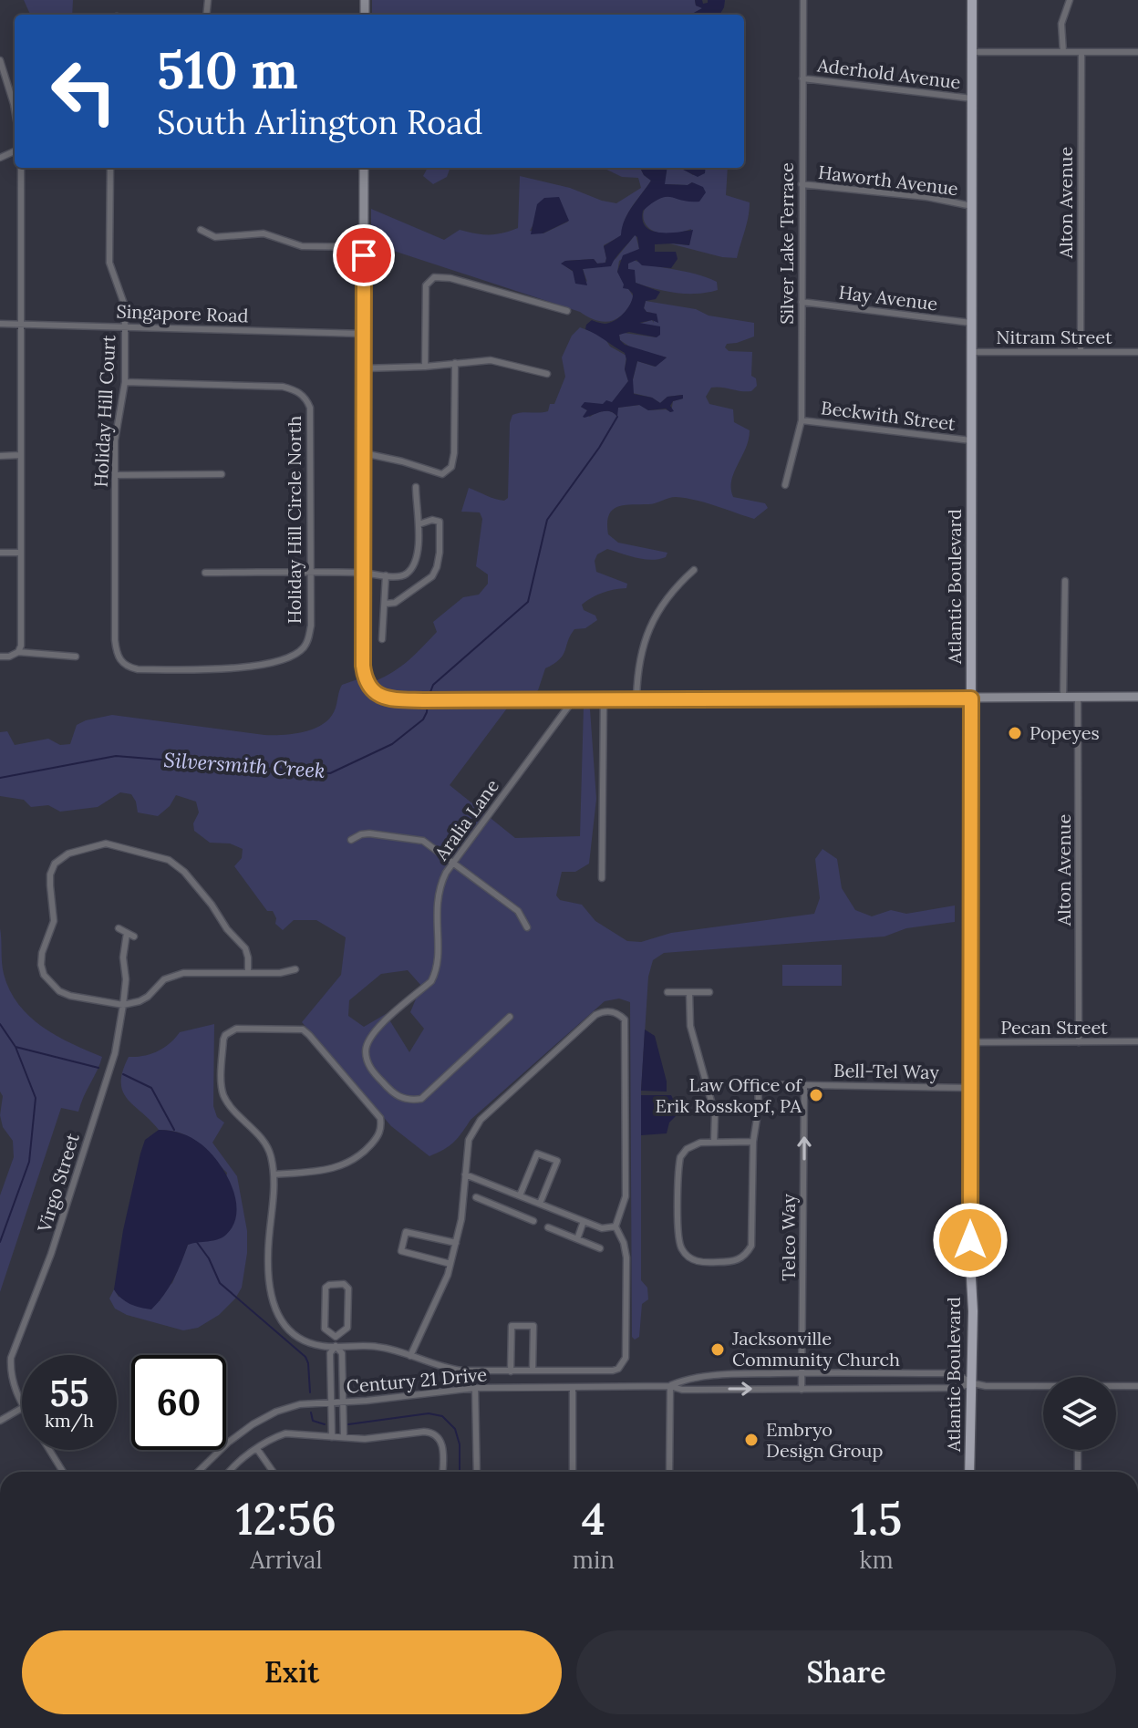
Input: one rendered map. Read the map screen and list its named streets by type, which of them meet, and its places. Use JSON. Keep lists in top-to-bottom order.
{
  "streets": {
    "main road": ["Atlantic Boulevard"],
    "street": [
      "Aderhold Avenue",
      "Haworth Avenue",
      "Alton Avenue",
      "Silver Lake Terrace",
      "Hay Avenue",
      "Singapore Road",
      "Nitram Street",
      "Holiday Hill Court",
      "Beckwith Street",
      "Holiday Hill Circle North",
      "Aralia Lane",
      "Pecan Street",
      "Bell-Tel Way",
      "Virgo Street",
      "Telco Way",
      "Century 21 Drive"
    ]
  },
  "crossings": [
    ["Aderhold Avenue", "Silver Lake Terrace"],
    ["Aderhold Avenue", "Atlantic Boulevard"],
    ["Haworth Avenue", "Silver Lake Terrace"],
    ["Haworth Avenue", "Atlantic Boulevard"],
    ["Alton Avenue", "Nitram Street"],
    ["Alton Avenue", "Pecan Street"],
    ["Silver Lake Terrace", "Hay Avenue"],
    ["Silver Lake Terrace", "Beckwith Street"],
    ["Hay Avenue", "Atlantic Boulevard"],
    ["Singapore Road", "Holiday Hill Court"],
    ["Nitram Street", "Atlantic Boulevard"],
    ["Holiday Hill Court", "Holiday Hill Circle North"],
    ["Beckwith Street", "Atlantic Boulevard"],
    ["Atlantic Boulevard", "Pecan Street"],
    ["Atlantic Boulevard", "Bell-Tel Way"],
    ["Atlantic Boulevard", "Century 21 Drive"],
    ["Bell-Tel Way", "Telco Way"],
    ["Telco Way", "Century 21 Drive"]
  ],
  "one_way": ["Telco Way"],
  "water": ["Silversmith Creek"],
  "places": [
    "Popeyes",
    "Law Office of Erik Rosskopf, PA",
    "Jacksonville Community Church",
    "Embryo Design Group"
  ],
  "page": {
    "turn": ["510 m", "South Arlington Road"],
    "speed": "55 km/h",
    "limit": "60",
    "eta": [
      "12:56",
      "Arrival",
      "4",
      "min",
      "1.5",
      "km"
    ],
    "buttons": ["Exit", "Share"]
  }
}
